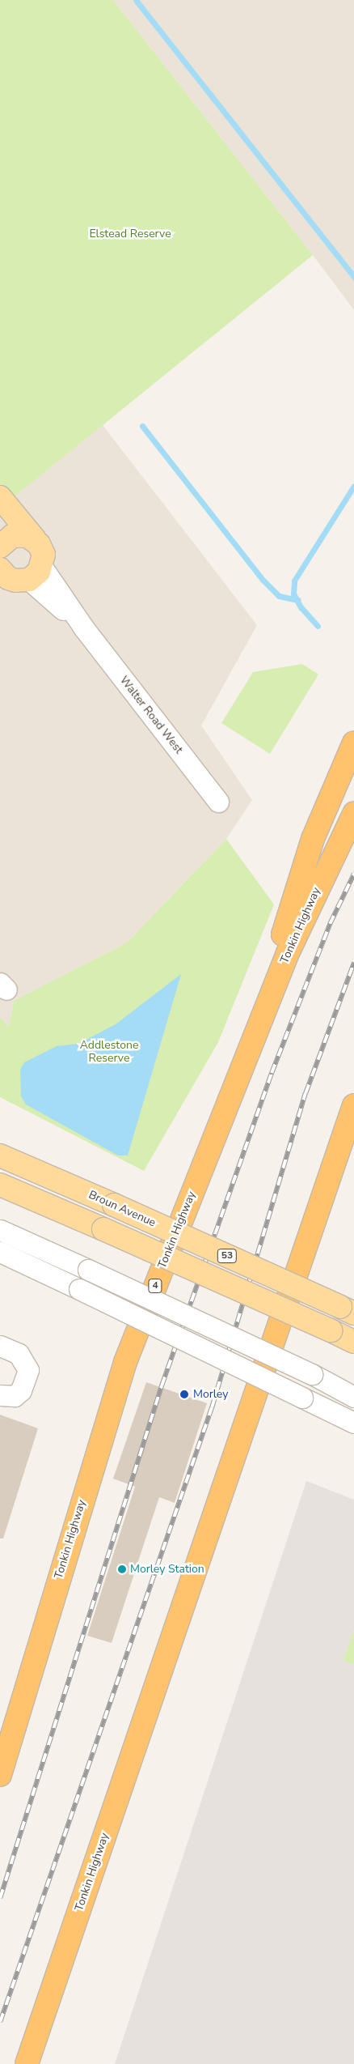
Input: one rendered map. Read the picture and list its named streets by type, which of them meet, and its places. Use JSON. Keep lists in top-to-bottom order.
{
  "streets": {
    "highway": ["Tonkin Highway", "4"],
    "main road": ["Broun Avenue", "53"],
    "street": ["Walter Road West"]
  },
  "parks": ["Elstead Reserve", "Addlestone Reserve"],
  "places": ["Morley", "Morley Station"]
}
